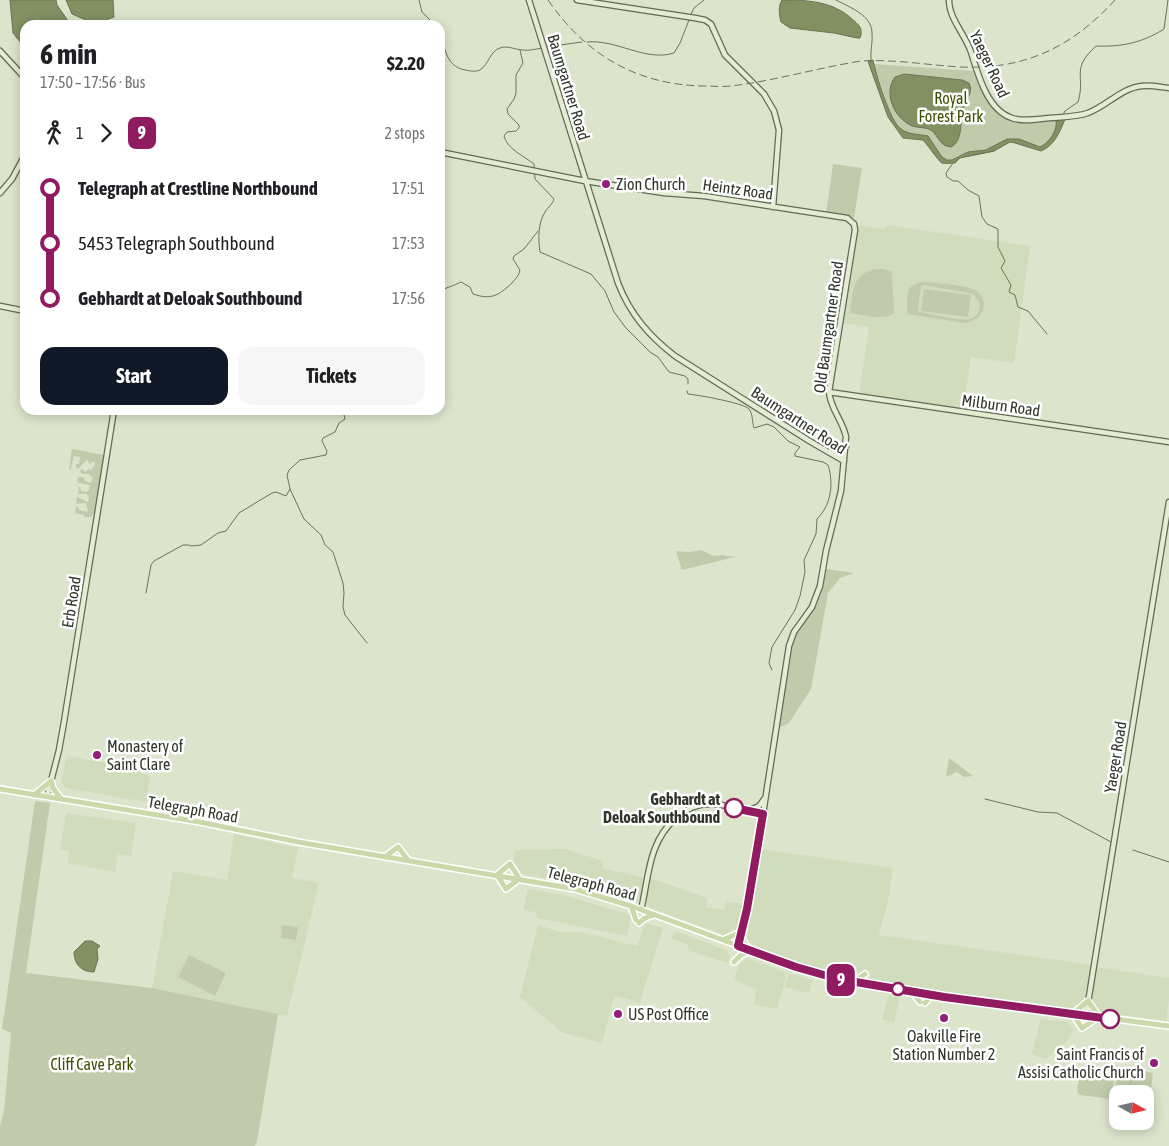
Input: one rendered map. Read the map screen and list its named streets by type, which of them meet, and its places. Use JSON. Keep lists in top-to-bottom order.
{
  "streets": {
    "main road": ["Telegraph Road"],
    "street": [
      "Yaeger Road",
      "Baumgartner Road",
      "Heintz Road",
      "Old Baumgartner Road",
      "Milburn Road",
      "Erb Road"
    ]
  },
  "crossings": [
    ["Yaeger Road", "Telegraph Road"],
    ["Baumgartner Road", "Heintz Road"],
    ["Baumgartner Road", "Old Baumgartner Road"],
    ["Baumgartner Road", "Telegraph Road"],
    ["Heintz Road", "Old Baumgartner Road"],
    ["Old Baumgartner Road", "Milburn Road"],
    ["Erb Road", "Telegraph Road"]
  ],
  "parks": ["Royal Forest Park", "Cliff Cave Park"],
  "places": [
    "Zion Church",
    "Monastery of Saint Clare",
    "Gebhardt at Deloak Southbound",
    "US Post Office",
    "Oakville Fire Station Number 2",
    "Saint Francis of Assisi Catholic Church"
  ],
  "lines": ["bus line 9"],
  "north": "right",
  "page": {
    "on_map": "9",
    "heading": ["6 min", "17:50 – 17:56 · Bus", "$2.20"],
    "legs": ["1", "9", "2 stops"],
    "list": [
      {
        "name": "Telegraph at Crestline Northbound",
        "value": "17:51"
      },
      {
        "name": "5453 Telegraph Southbound",
        "value": "17:53"
      },
      {
        "name": "Gebhardt at Deloak Southbound",
        "value": "17:56"
      }
    ],
    "buttons": ["Start", "Tickets"]
  }
}
